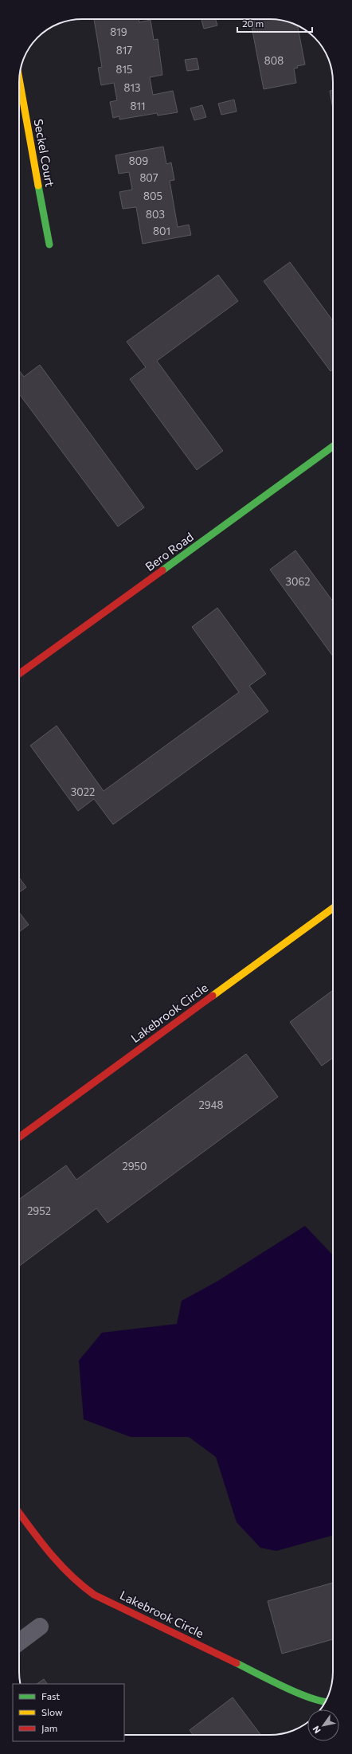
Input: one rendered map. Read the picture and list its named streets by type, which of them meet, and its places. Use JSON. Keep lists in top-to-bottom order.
{
  "streets": {
    "street": ["Seckel Court", "Bero Road", "Lakebrook Circle"]
  },
  "house_numbers": [
    "819",
    "817",
    "808",
    "815",
    "813",
    "811",
    "809",
    "807",
    "805",
    "803",
    "801",
    "3062",
    "3022",
    "2948",
    "2950",
    "2952"
  ],
  "legend": ["Fast", "Slow", "Jam"],
  "scale_bar": "20 m",
  "north": "bottom left"
}
